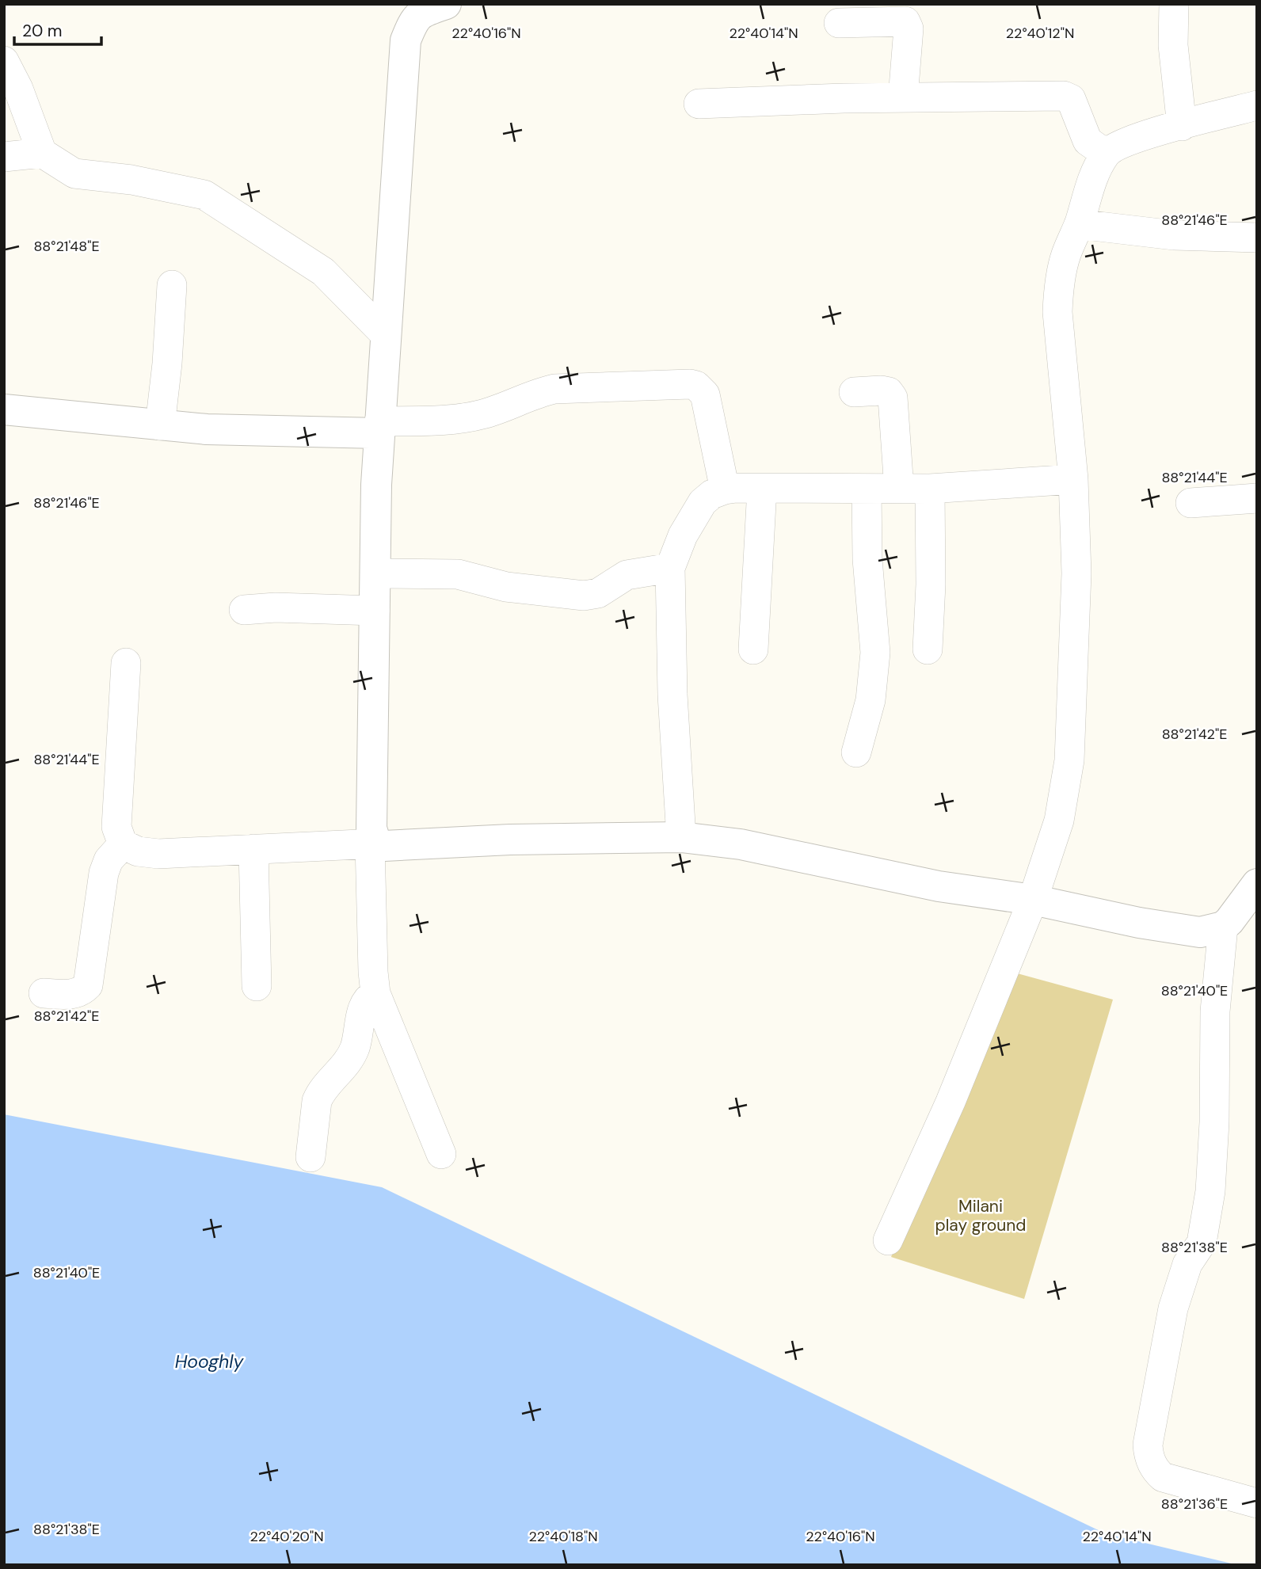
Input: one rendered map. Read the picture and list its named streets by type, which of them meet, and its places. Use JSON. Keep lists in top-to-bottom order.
{
  "water": ["Hooghly"],
  "parks": ["Milani play ground"],
  "scale_bar": "20 m",
  "coordinates": [
    "22°40'16\"N",
    "22°40'14\"N",
    "22°40'12\"N",
    "88°21'46\"E",
    "88°21'48\"E",
    "88°21'44\"E",
    "88°21'42\"E",
    "88°21'40\"E",
    "88°21'38\"E",
    "88°21'36\"E",
    "22°40'20\"N",
    "22°40'18\"N"
  ]
}
